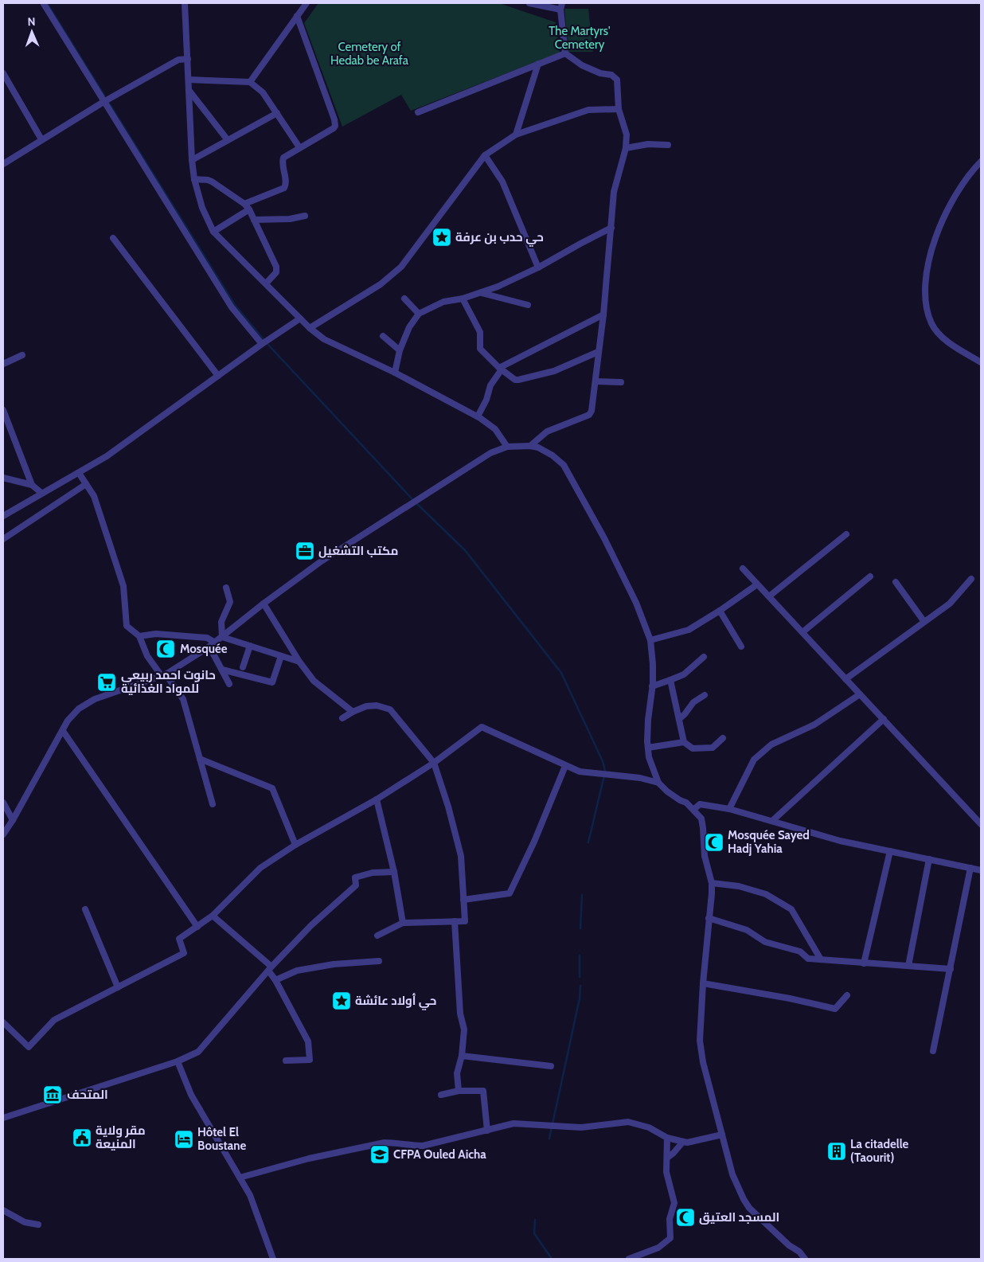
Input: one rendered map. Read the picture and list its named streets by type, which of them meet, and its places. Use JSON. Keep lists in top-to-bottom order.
{
  "parks": ["The Martyrs' Cemetery", "Cemetery of Hedab be Arafa"],
  "places": {
    "place": ["حي حدب بن عرفة", "حي أولاد عائشة"],
    "office": ["مكتب التشغيل"],
    "mosque": ["Mosquée", "Mosquée Sayed Hadj Yahia", "المسجد العتيق"],
    "supermarket": ["حانوت احمد ربيعي للمواد الغذائية"],
    "museum": ["المتحف"],
    "public building": ["مقر ولاية المنيعة"],
    "hotel": ["Hôtel El Boustane"],
    "building": ["La citadelle (Taourit)"],
    "school or university": ["CFPA Ouled Aicha"]
  },
  "north": "top"
}
